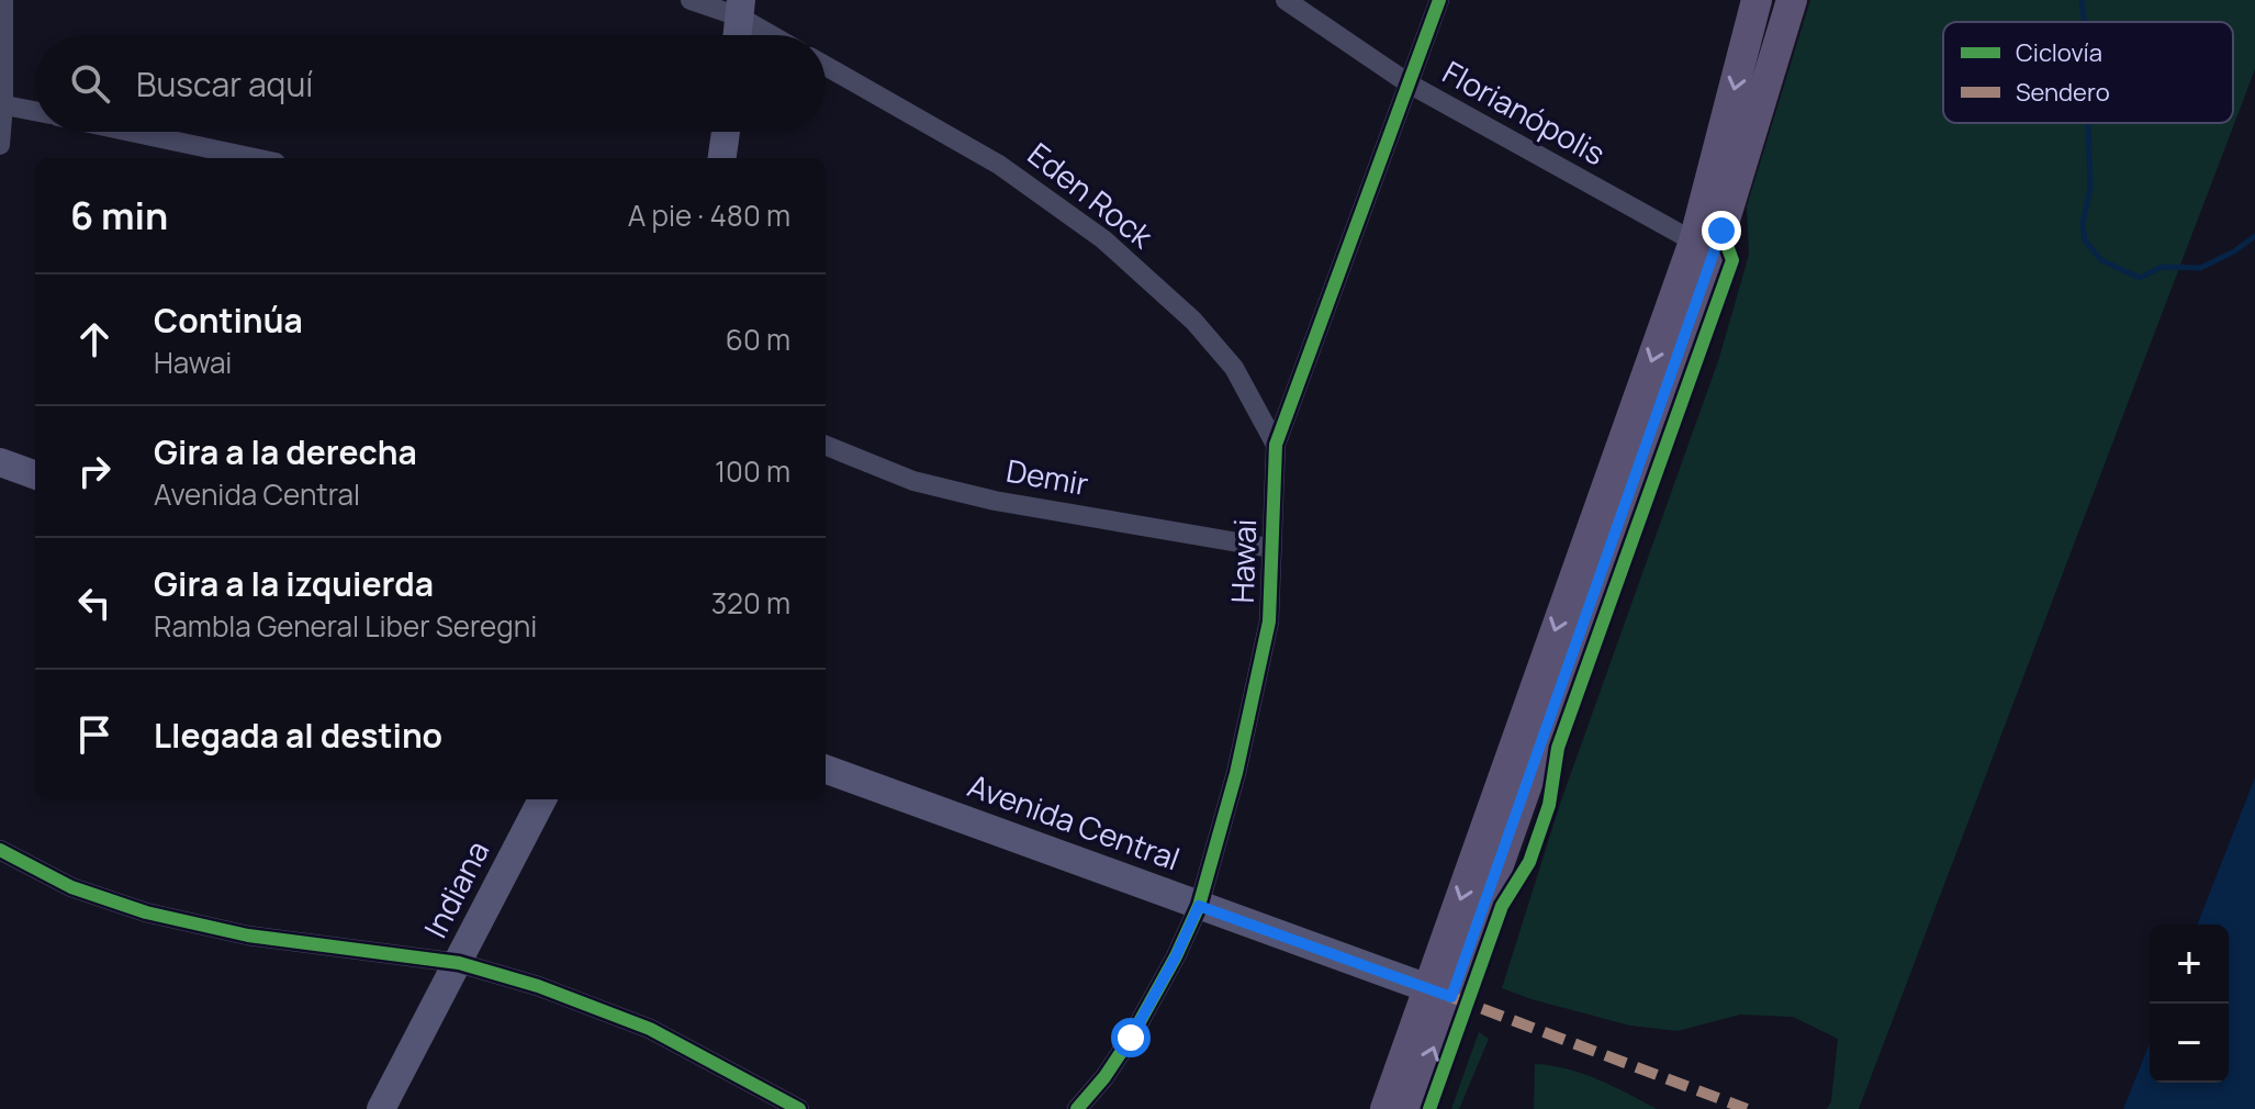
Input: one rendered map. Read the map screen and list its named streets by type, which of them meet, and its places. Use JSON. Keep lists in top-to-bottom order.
{
  "streets": {
    "street": [
      "Florianópolis",
      "Eden Rock",
      "Demir",
      "Hawai",
      "Avenida Central",
      "Indiana"
    ]
  },
  "crossings": [
    ["Florianópolis", "Hawai"],
    ["Eden Rock", "Hawai"],
    ["Demir", "Hawai"],
    ["Hawai", "Avenida Central"]
  ],
  "legend": ["Ciclovía", "Sendero"],
  "page": {
    "search": "Buscar aquí",
    "heading": ["6 min", "A pie · 480 m"],
    "list": [
      ["Continúa", "Hawai", "60 m"],
      ["Gira a la derecha", "Avenida Central", "100 m"],
      ["Gira a la izquierda", "Rambla General Liber Seregni", "320 m"],
      "Llegada al destino"
    ],
    "map_buttons": ["+", "−"]
  }
}
